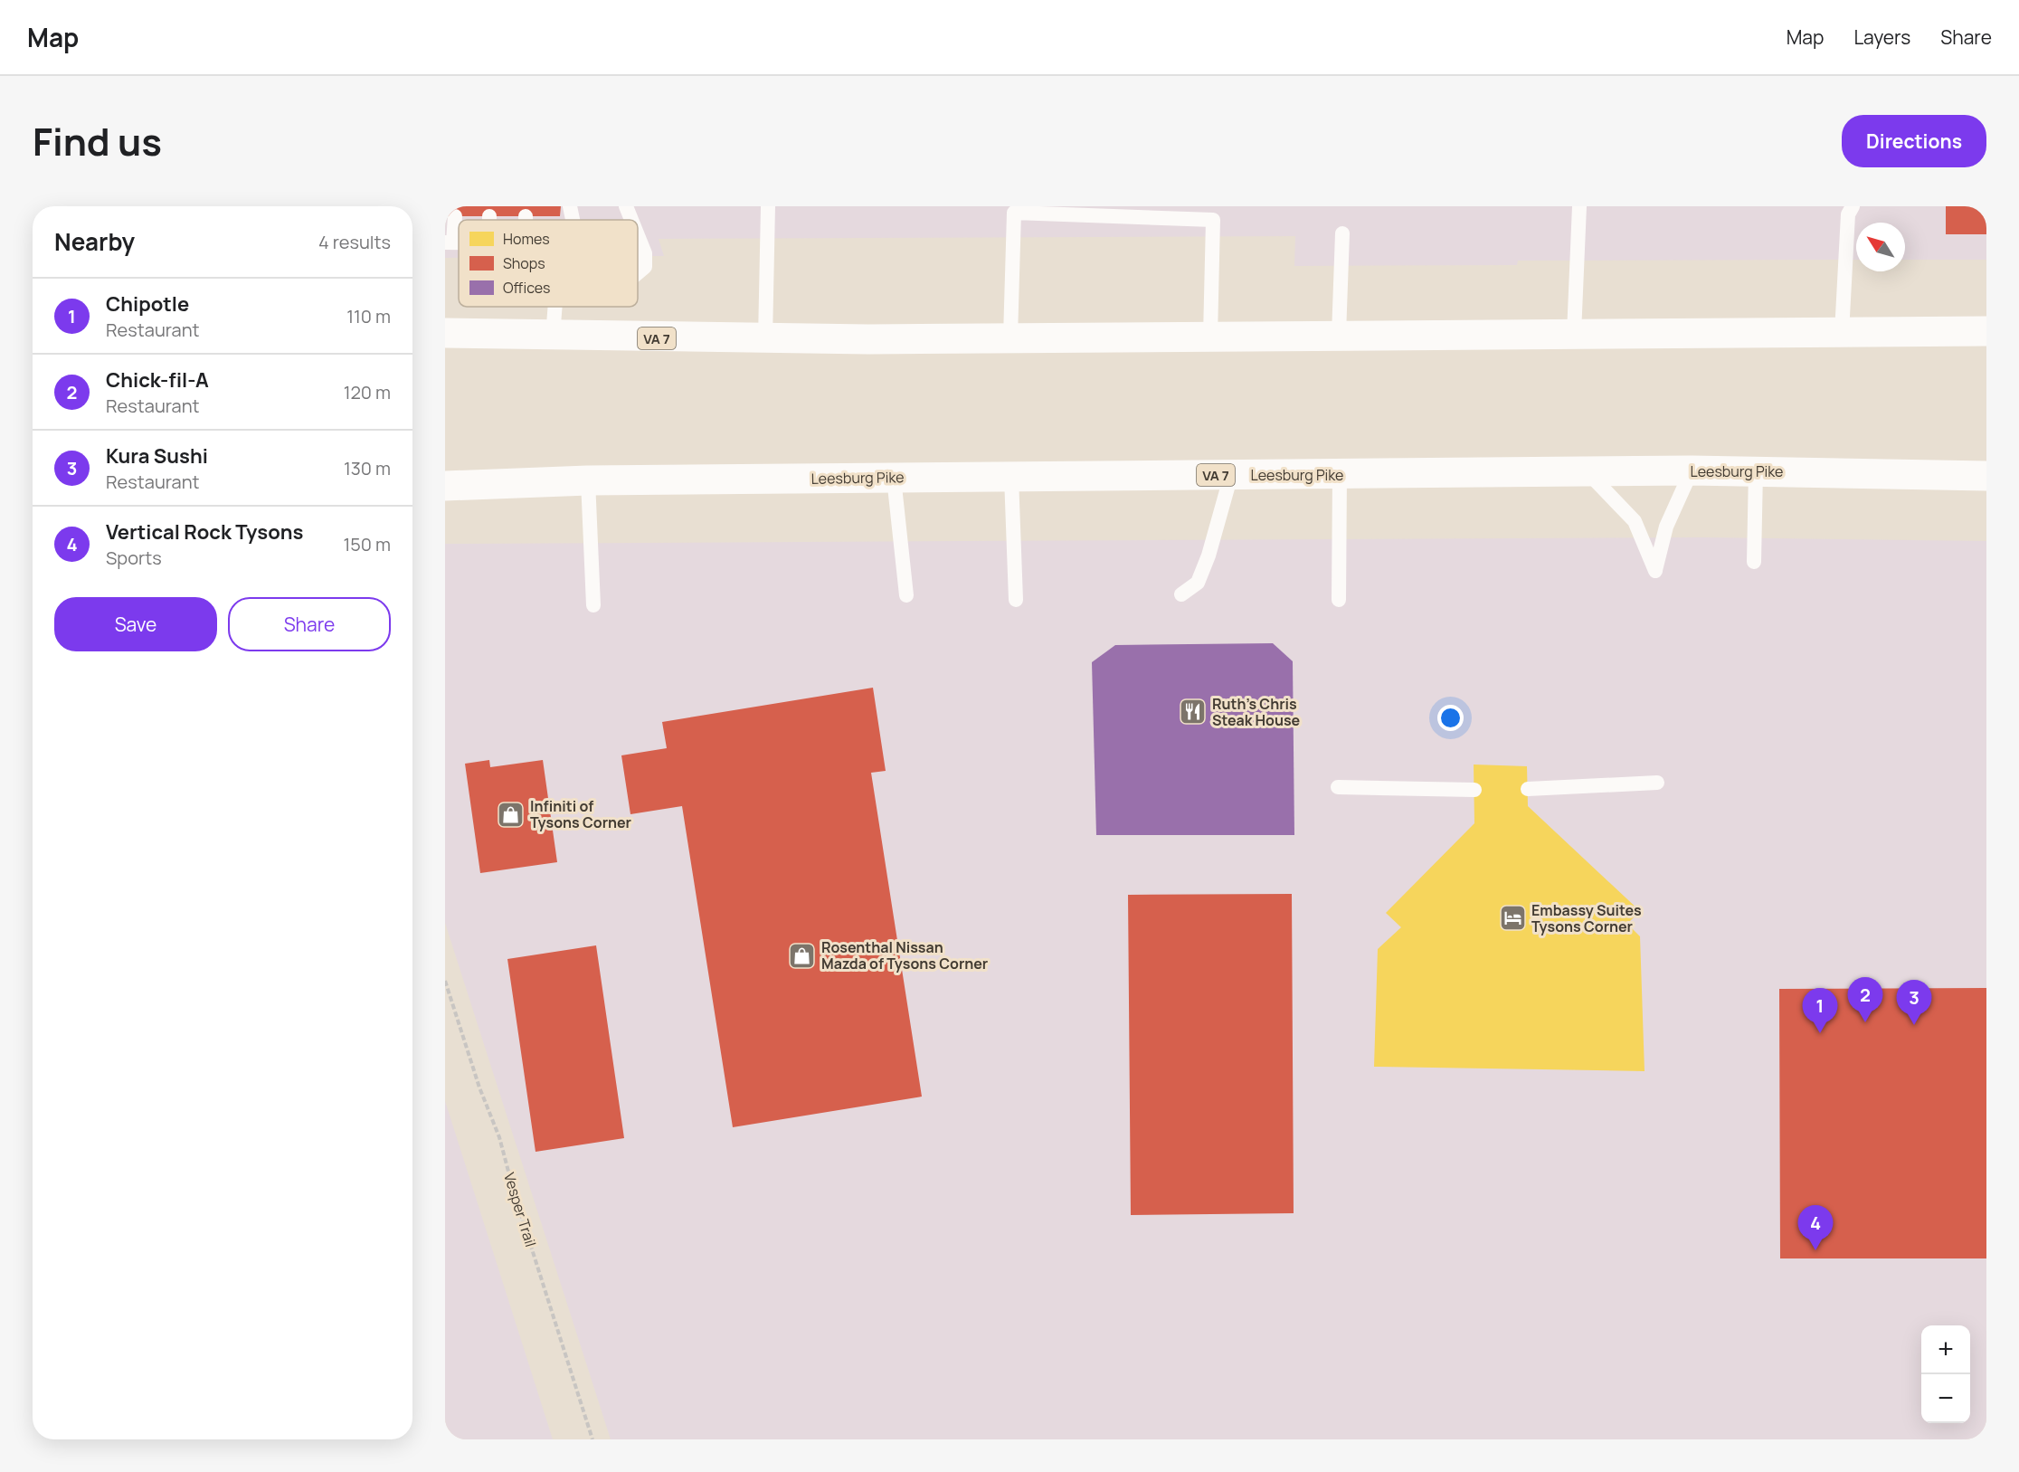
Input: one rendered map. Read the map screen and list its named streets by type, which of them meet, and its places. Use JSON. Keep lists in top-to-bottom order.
{
  "streets": {
    "highway": ["VA 7", "Leesburg Pike"],
    "path": ["Vesper Trail"]
  },
  "places": {
    "restaurant": ["Ruth's Chris Steak House"],
    "shop": ["Infiniti of Tysons Corner", "Rosenthal Nissan Mazda of Tysons Corner"],
    "hotel": ["Embassy Suites Tysons Corner"]
  },
  "legend": ["Homes", "Shops", "Offices"],
  "north": "top left",
  "page": {
    "header": "Map",
    "nav": ["Map", "Layers", "Share"],
    "title": "Find us",
    "buttons": [
      "Directions",
      ["Save", "Share"]
    ],
    "heading": ["Nearby", "4 results"],
    "list": [
      {
        "mark": "1",
        "name": "Chipotle",
        "note": "Restaurant",
        "value": "110 m"
      },
      {
        "mark": "2",
        "name": "Chick-fil-A",
        "note": "Restaurant",
        "value": "120 m"
      },
      {
        "mark": "3",
        "name": "Kura Sushi",
        "note": "Restaurant",
        "value": "130 m"
      },
      {
        "mark": "4",
        "name": "Vertical Rock Tysons",
        "note": "Sports",
        "value": "150 m"
      }
    ],
    "pins": [
      "2",
      "3",
      "1",
      "4"
    ],
    "map_buttons": ["+", "−"]
  }
}
